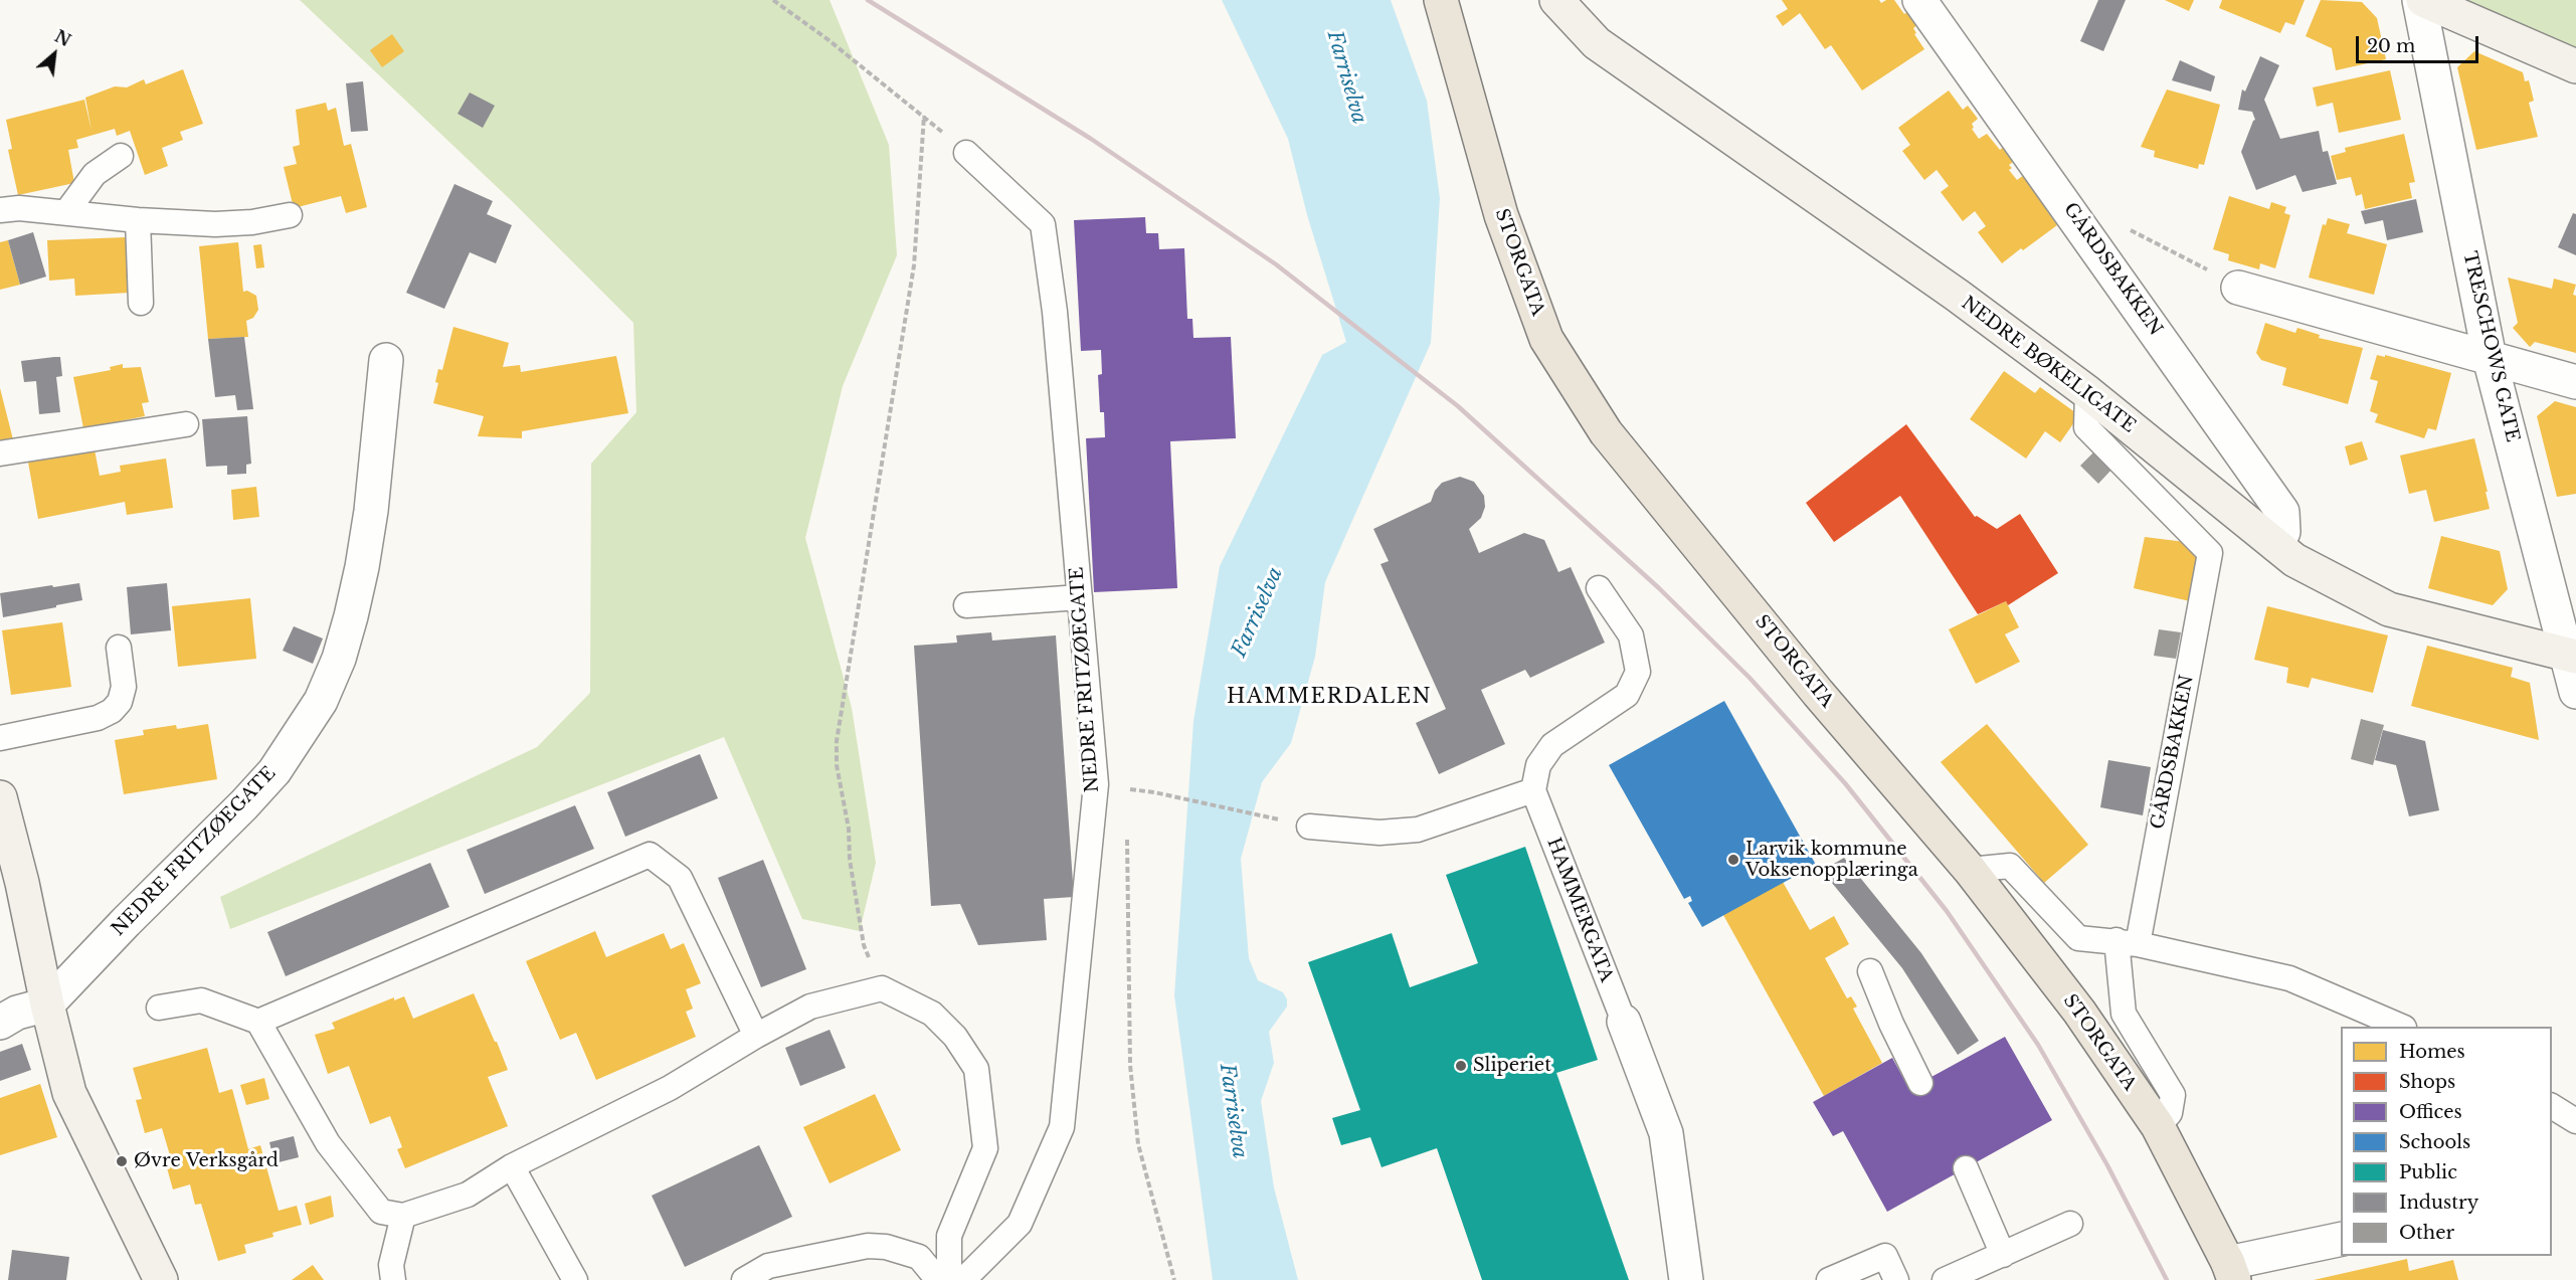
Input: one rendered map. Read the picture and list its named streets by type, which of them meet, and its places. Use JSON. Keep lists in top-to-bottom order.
{
  "streets": {
    "main road": ["STORGATA", "NEDRE BØKELIGATE"],
    "street": [
      "GÅRDSBAKKEN",
      "TRESCHOWS GATE",
      "NEDRE FRITZØEGATE",
      "HAMMERGATA"
    ]
  },
  "crossings": [
    ["GÅRDSBAKKEN", "NEDRE BØKELIGATE"],
    ["TRESCHOWS GATE", "NEDRE BØKELIGATE"]
  ],
  "districts": ["HAMMERDALEN"],
  "water": ["Farriselva"],
  "places": ["Larvik kommune Voksenopplæringa", "Sliperiet", "Øvre Verksgård"],
  "legend": [
    "Homes",
    "Shops",
    "Offices",
    "Schools",
    "Public",
    "Industry",
    "Other"
  ],
  "scale_bar": "20 m",
  "north": "top right"
}
